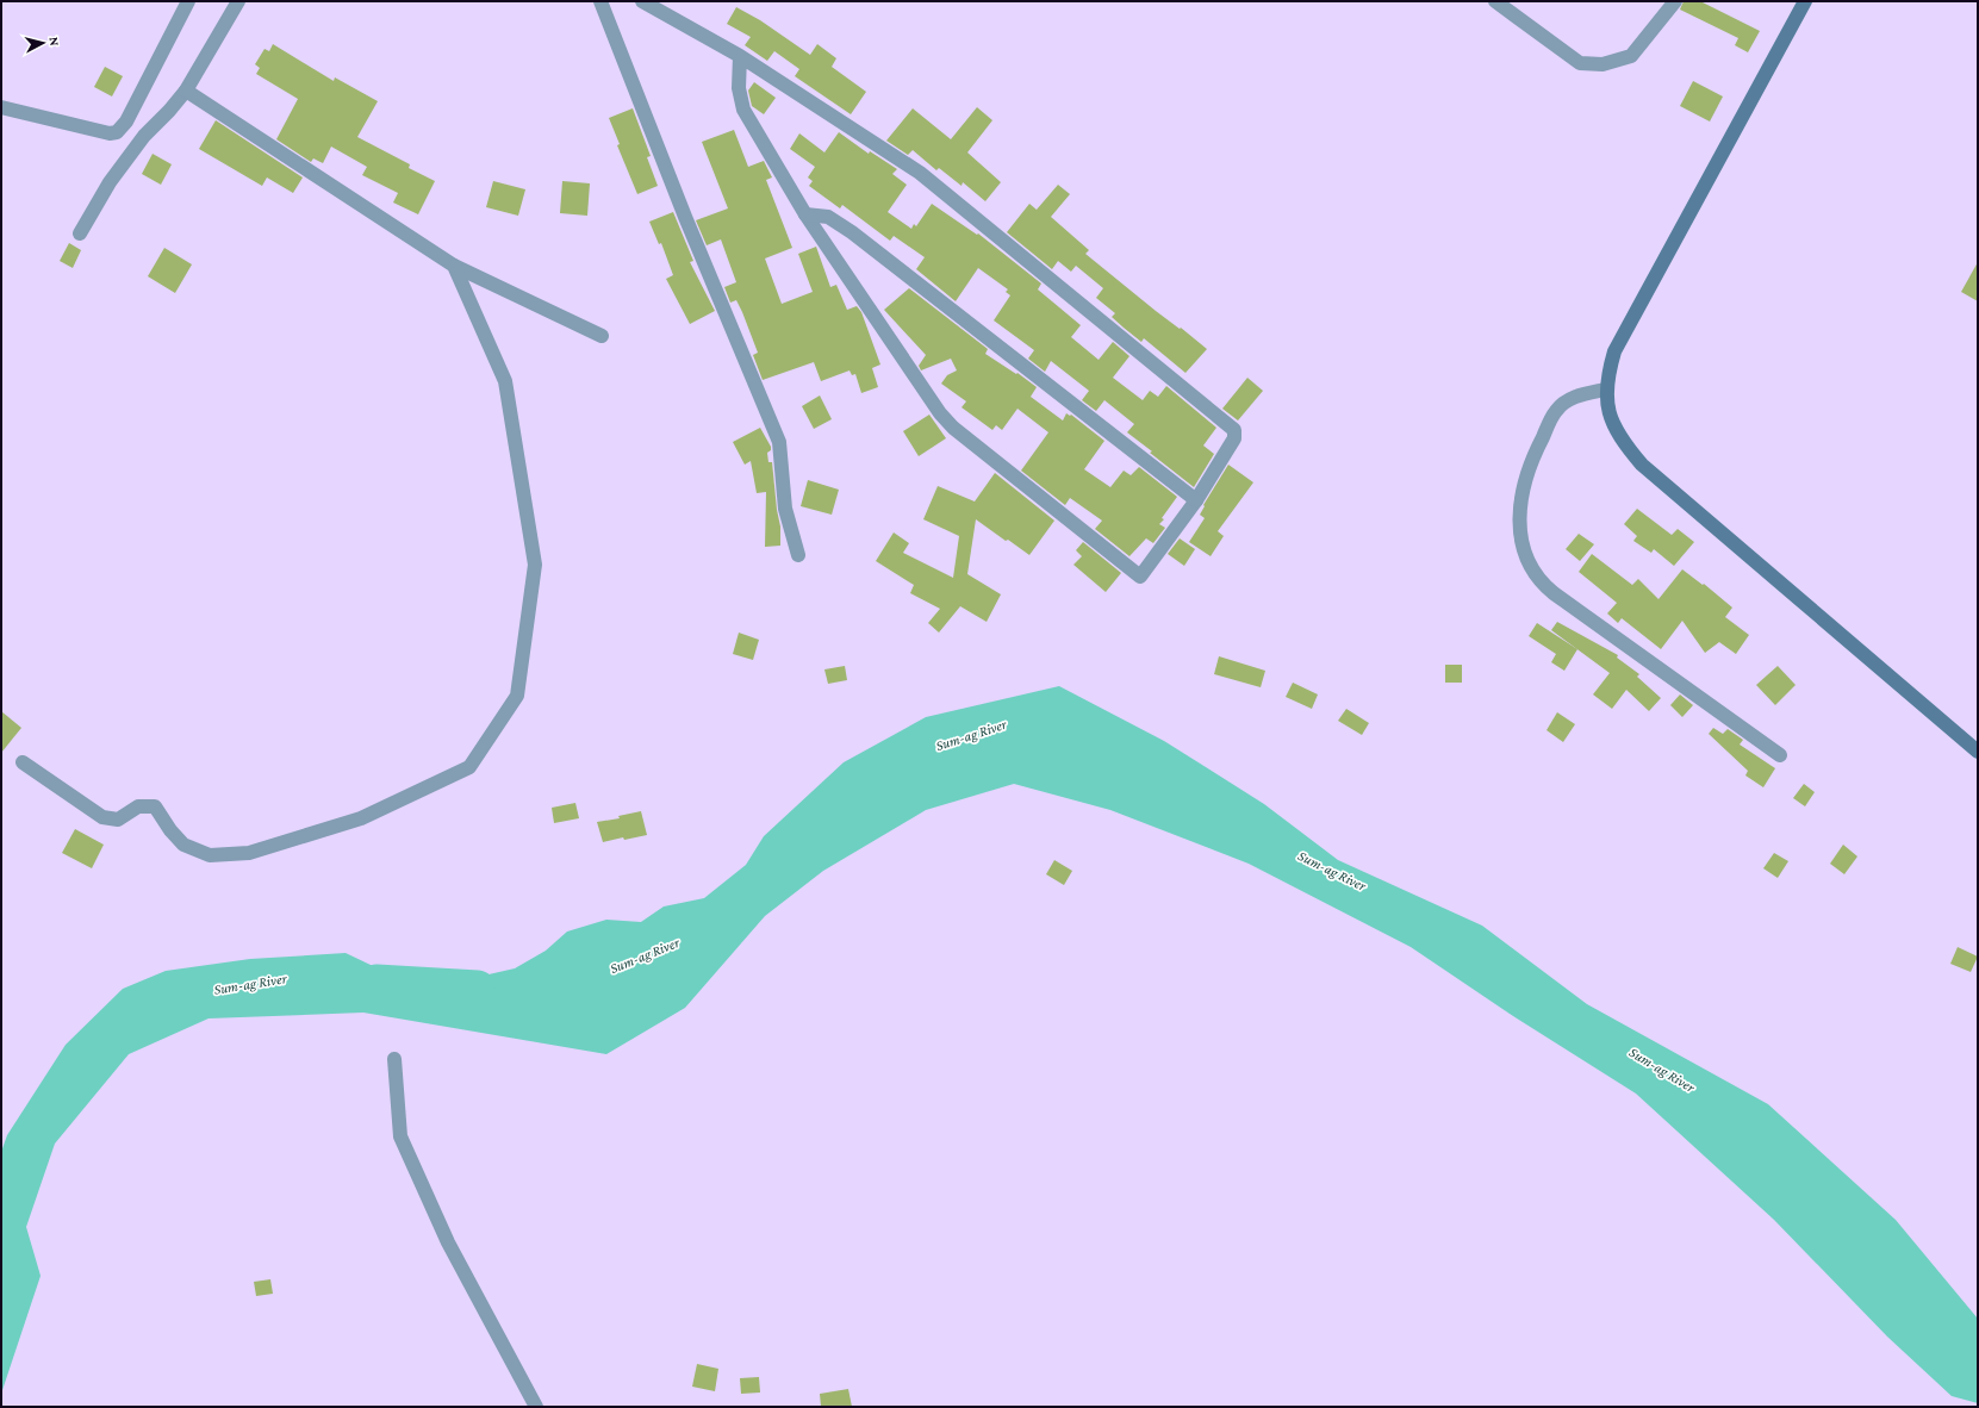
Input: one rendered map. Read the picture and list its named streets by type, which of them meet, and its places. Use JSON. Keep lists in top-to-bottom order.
{
  "water": ["Sum-ag River"],
  "north": "right"
}
